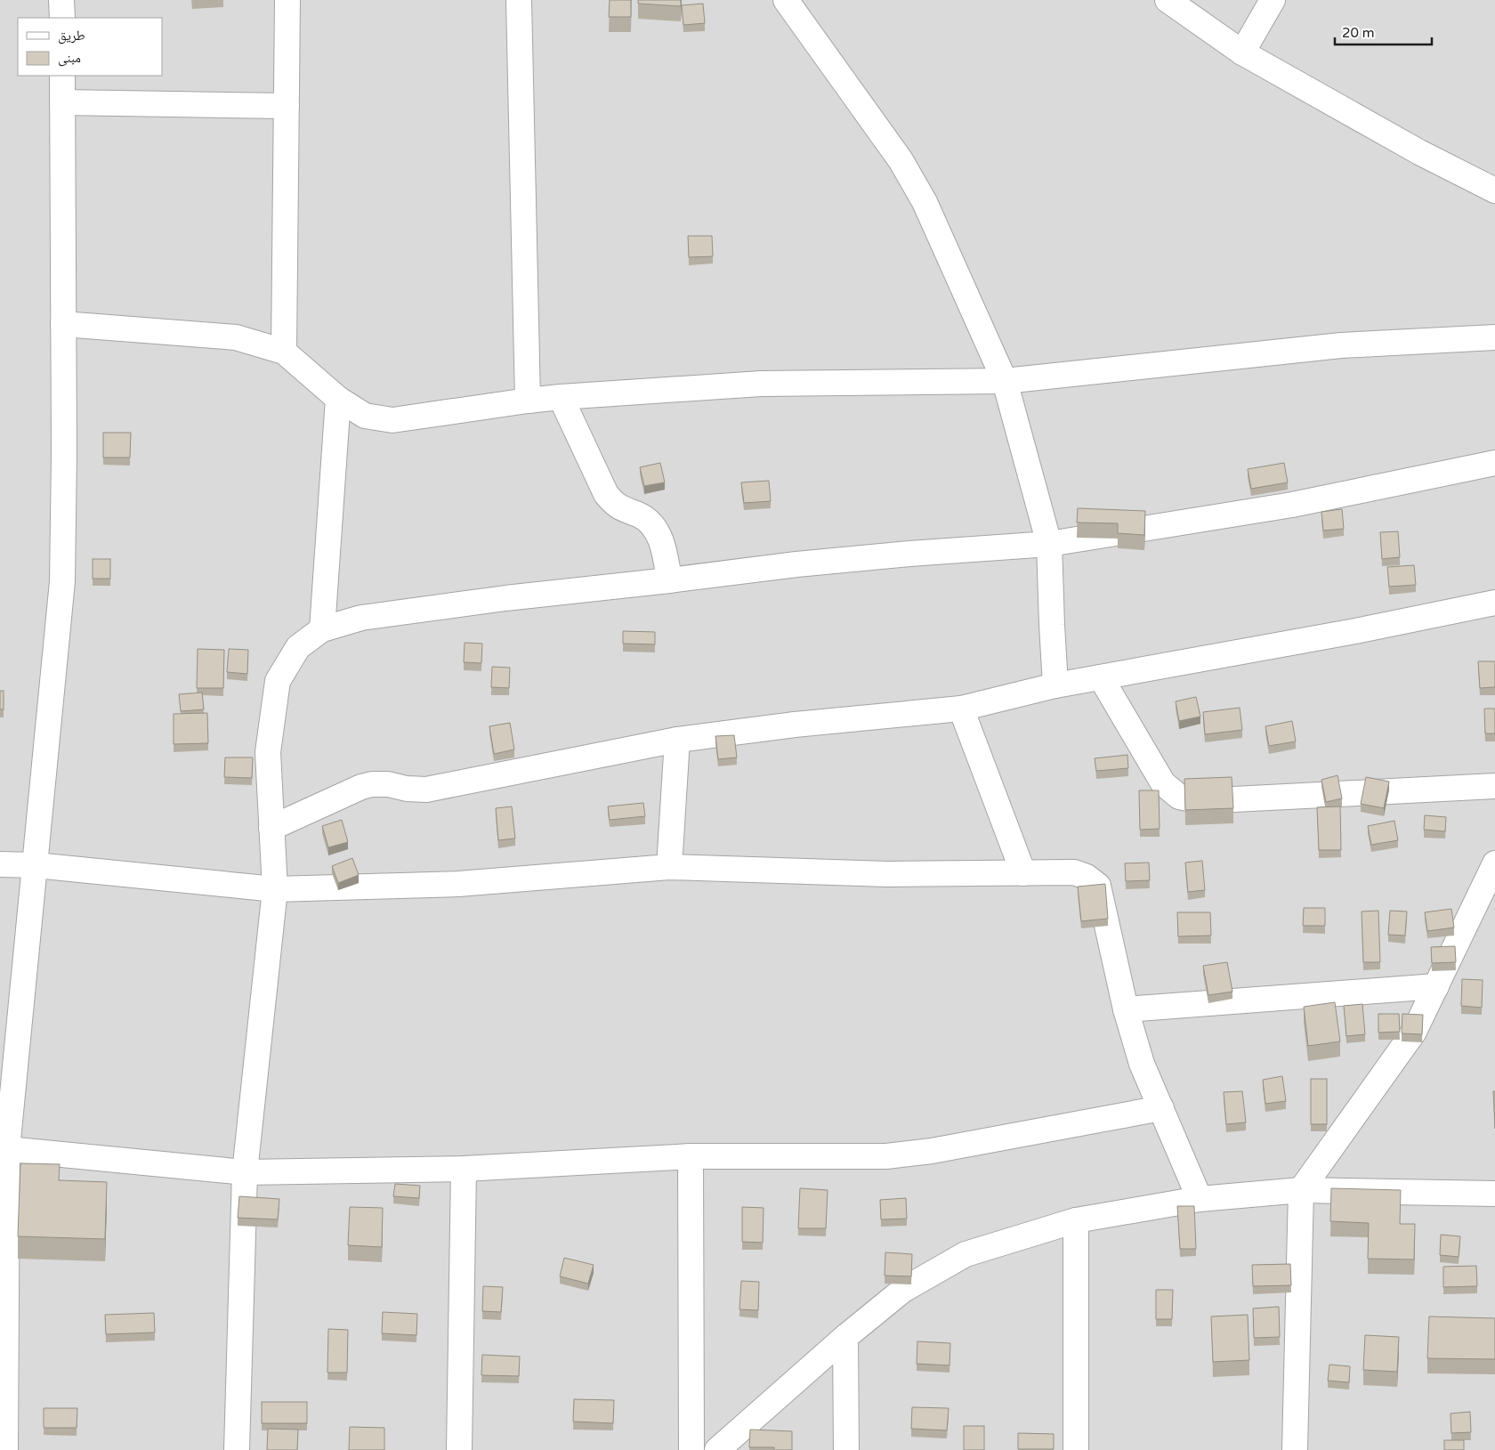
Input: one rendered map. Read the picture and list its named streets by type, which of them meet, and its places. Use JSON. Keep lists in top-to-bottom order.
{
  "legend": ["طريق", "مبنى"],
  "scale_bar": "20 m"
}
